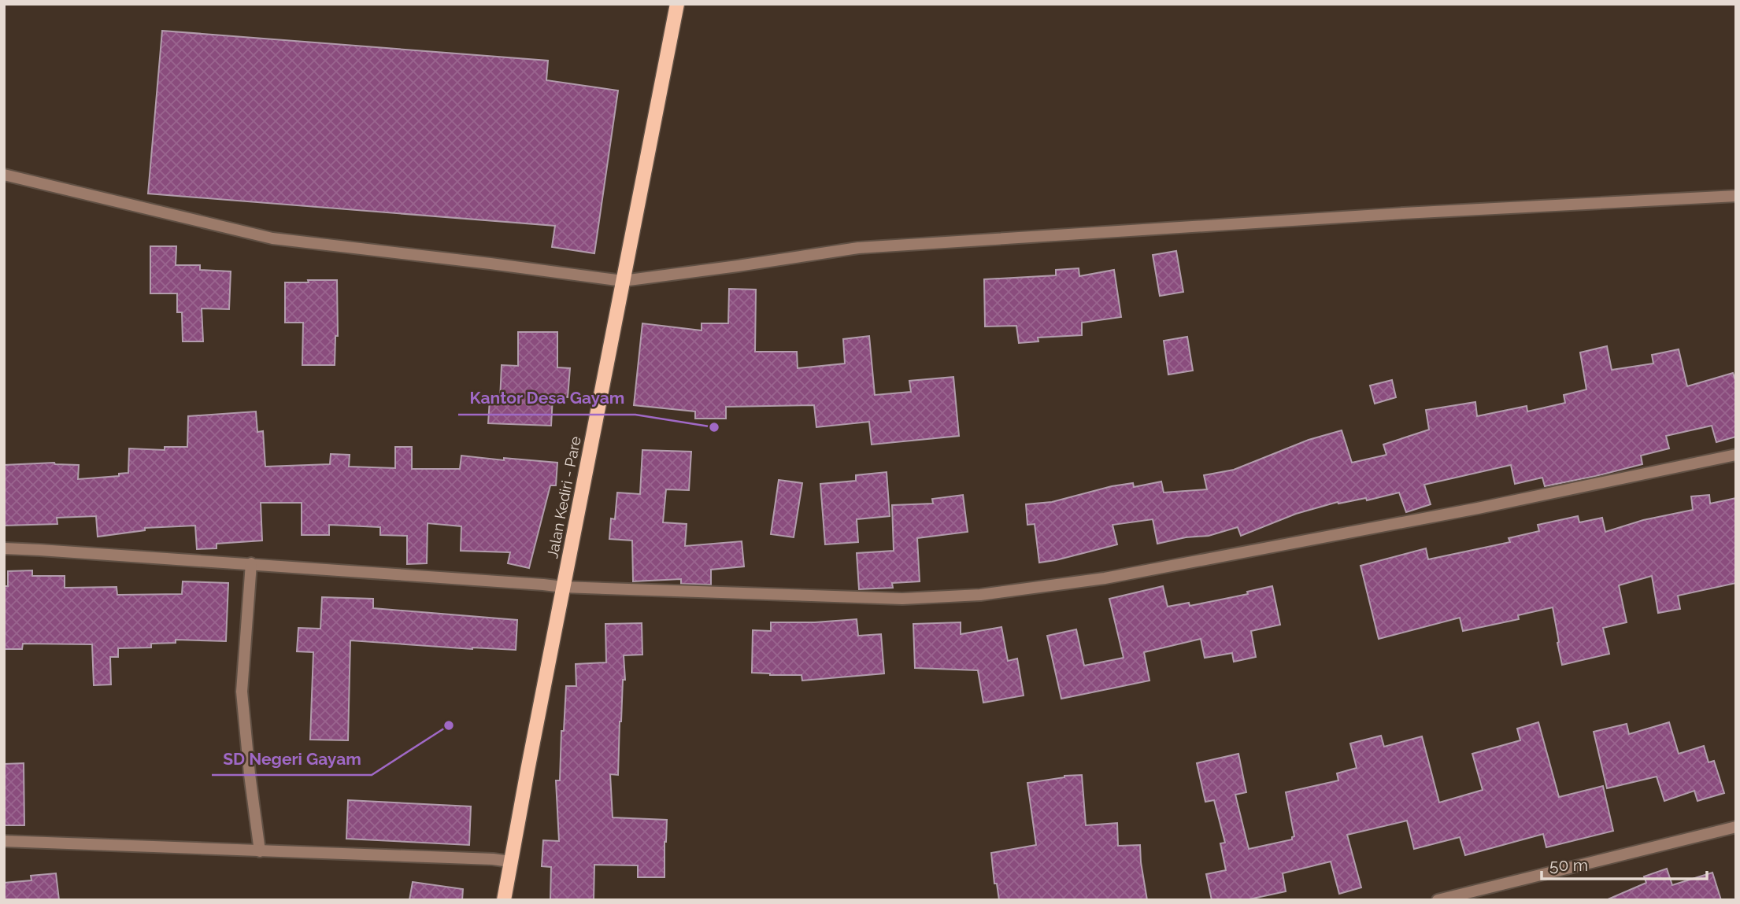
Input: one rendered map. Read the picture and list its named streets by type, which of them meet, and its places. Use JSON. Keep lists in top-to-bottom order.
{
  "streets": {
    "main road": ["Jalan Kediri - Pare"]
  },
  "places": ["Kantor Desa Gayam", "SD Negeri Gayam"],
  "scale_bar": "50 m"
}
